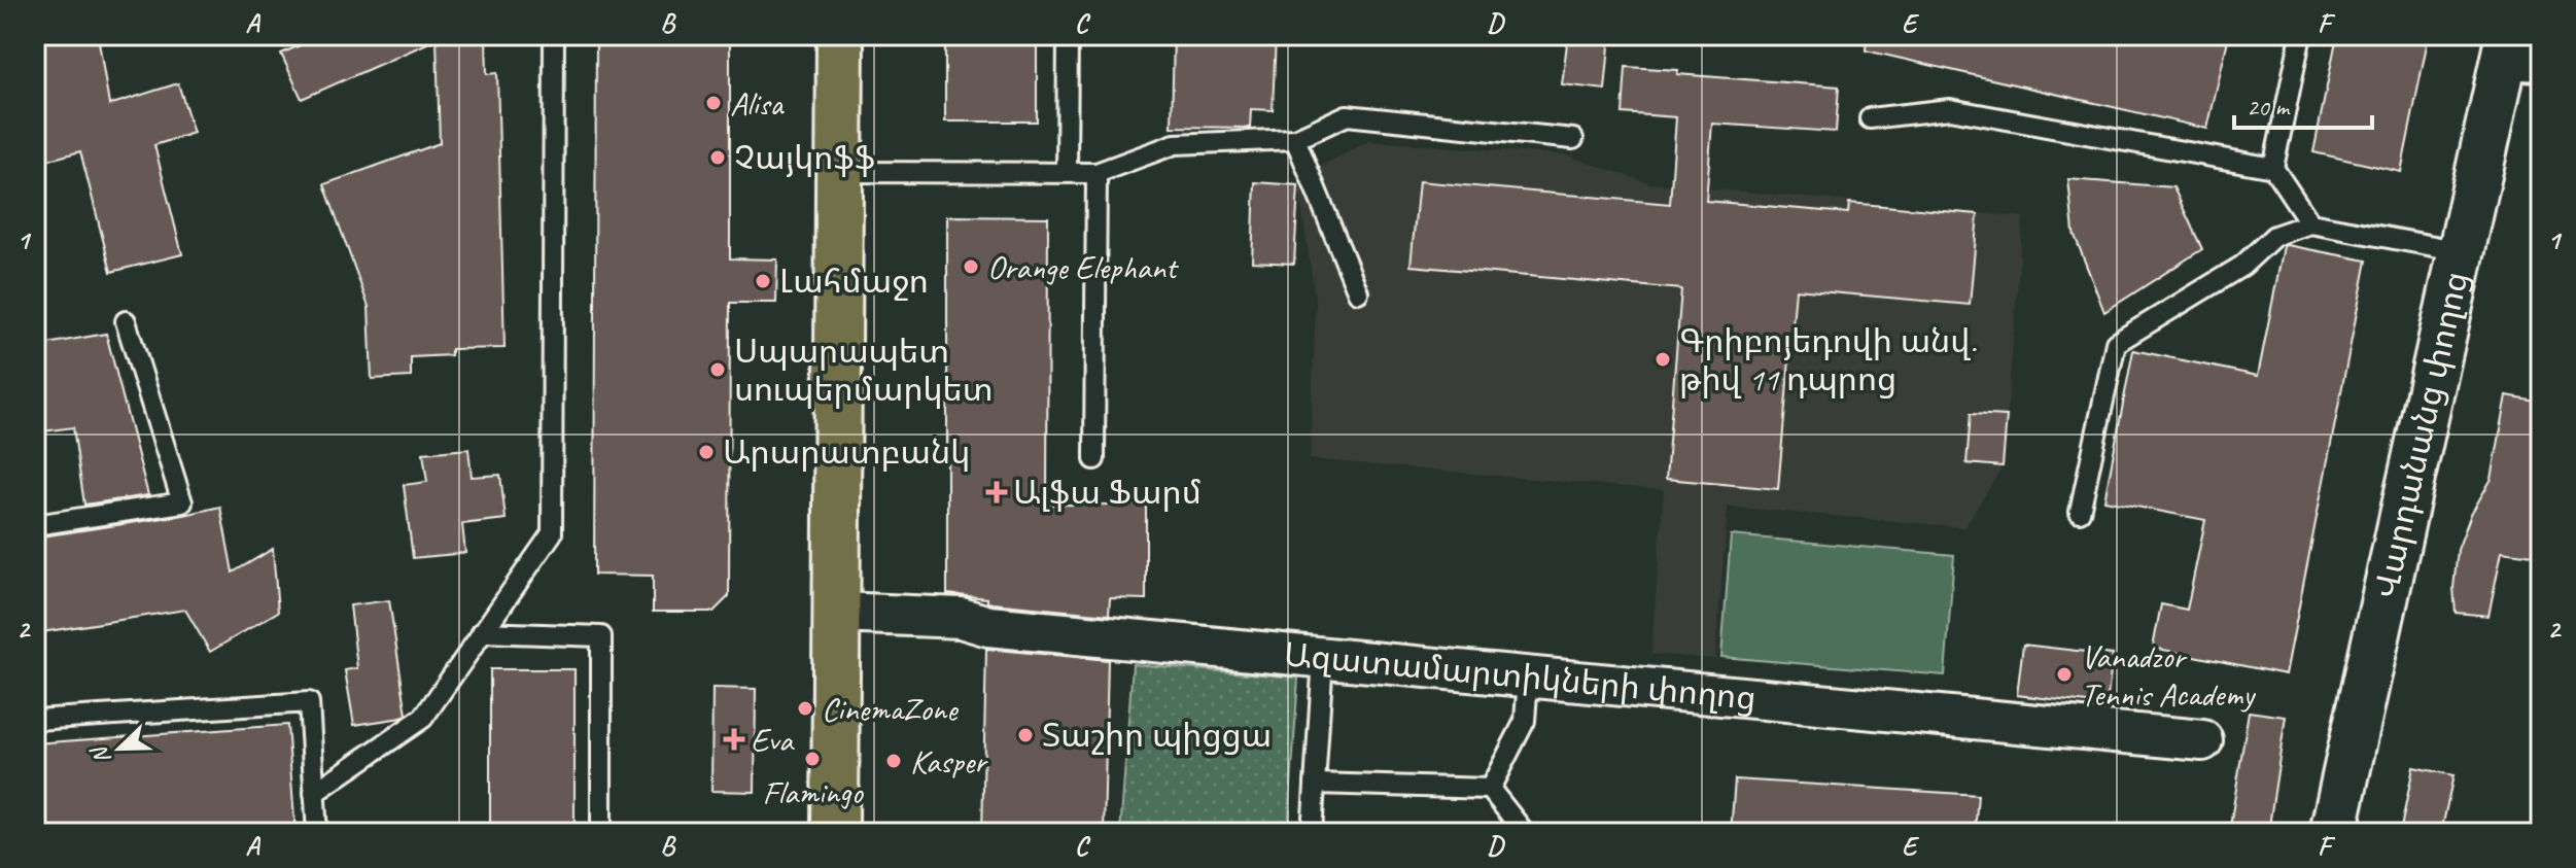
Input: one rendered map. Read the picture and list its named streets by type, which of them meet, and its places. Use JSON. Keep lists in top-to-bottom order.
{
  "streets": {
    "street": ["Վարդանանց փողոց", "Ազատամարտիկների փողոց"]
  },
  "places": {
    "other": [
      "Alisa",
      "Չայկոֆֆ",
      "Orange Elephant",
      "Լահմաջո",
      "Գրիբոյեդովի անվ. թիվ 11 դպրոց",
      "Սպարապետ սուպերմարկետ",
      "Արարատբանկ",
      "Vanadzor Tennis Academy",
      "CinemaZone",
      "Տաշիր պիցցա",
      "Flamingo",
      "Kasper"
    ],
    "health": ["Ալֆա Ֆարմ", "Eva"]
  },
  "scale_bar": "20 m",
  "north": "bottom left",
  "grid": {
    "columns": [
      "A",
      "B",
      "C",
      "D",
      "E",
      "F"
    ],
    "rows": ["1", "2"]
  }
}
